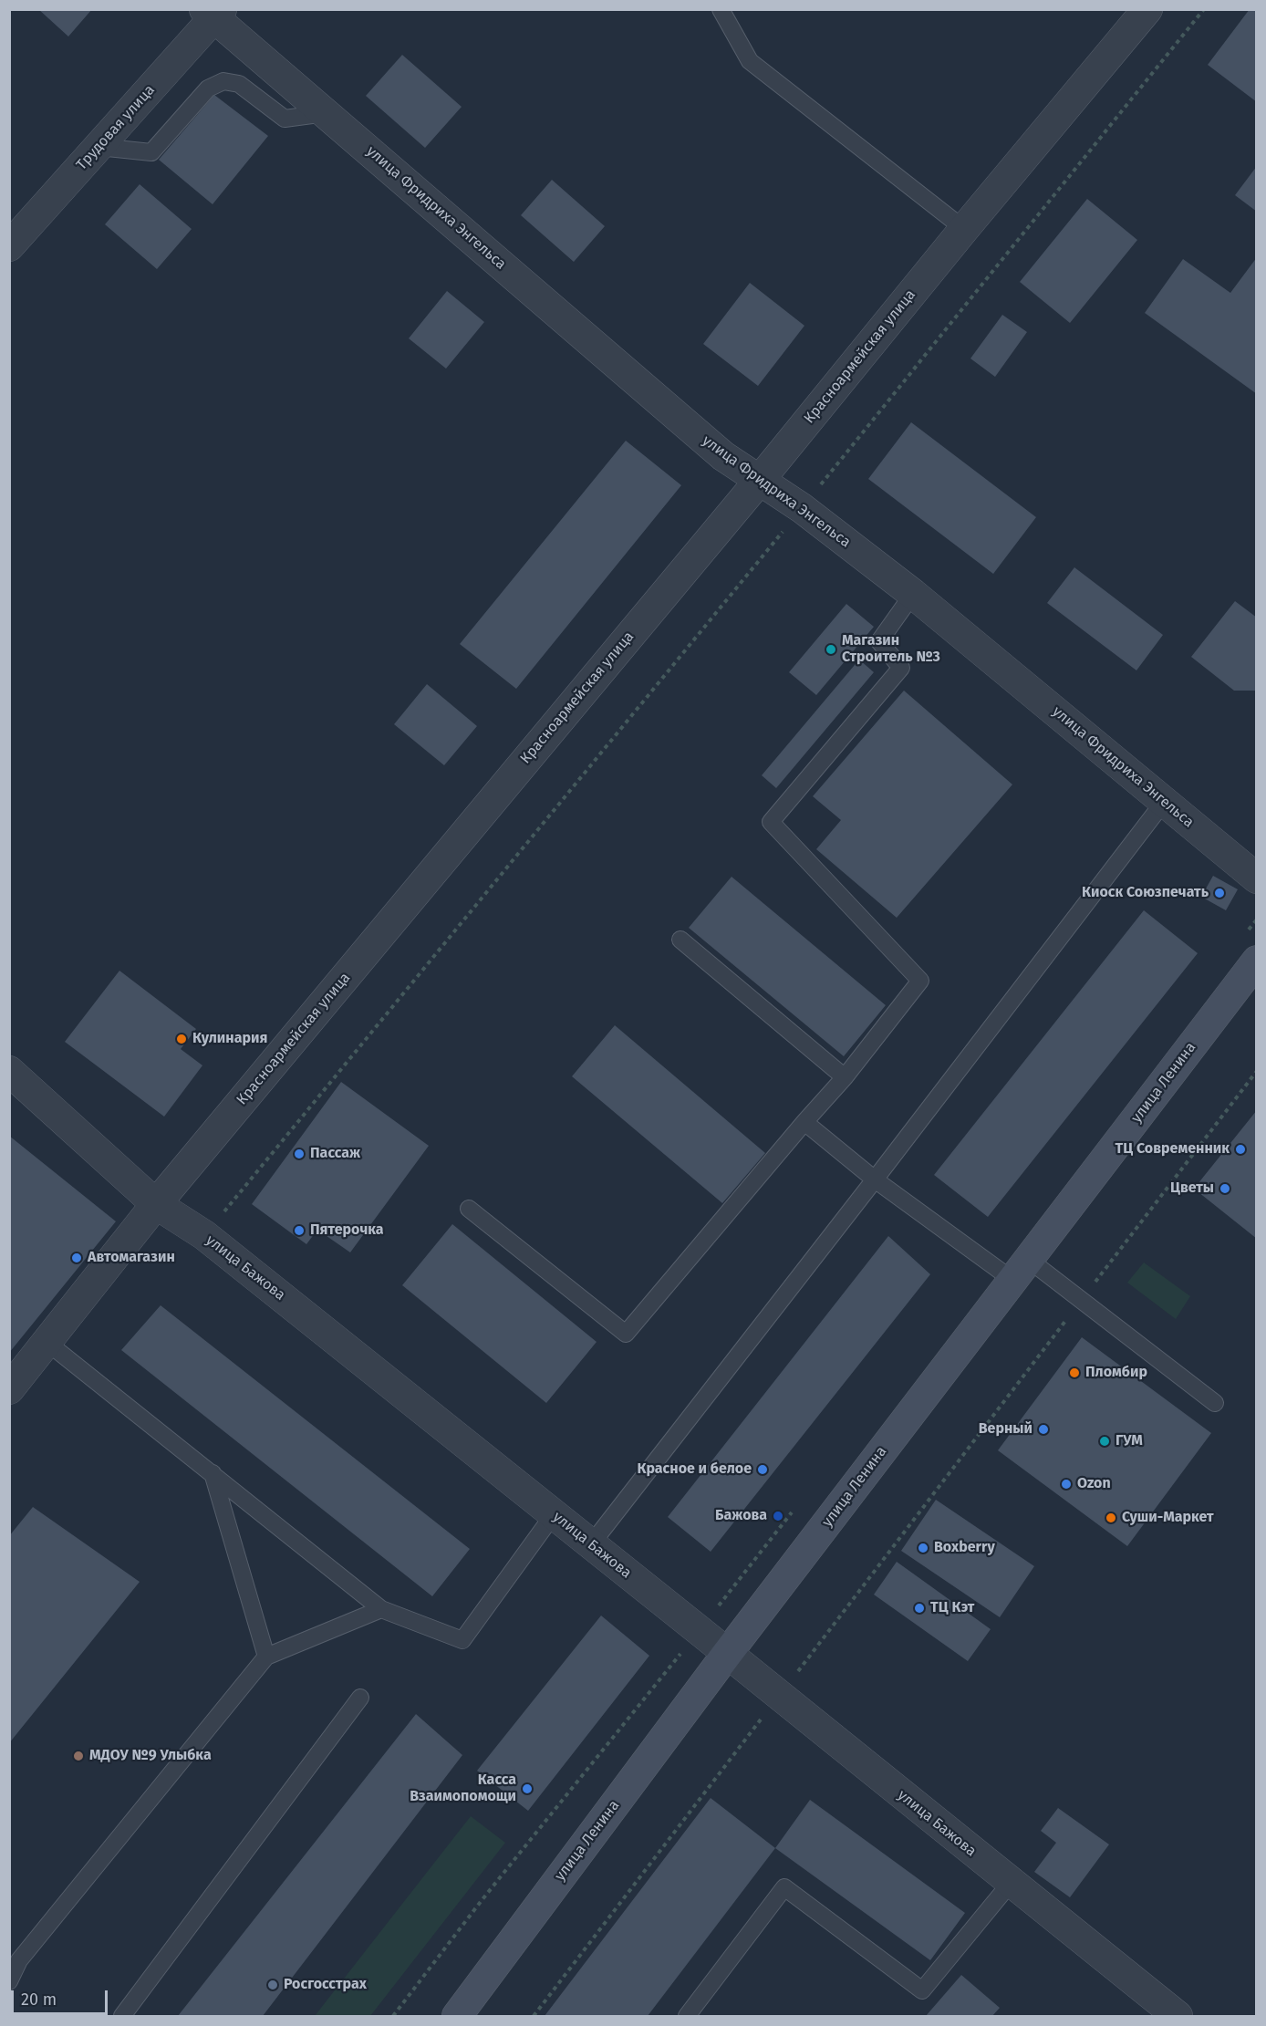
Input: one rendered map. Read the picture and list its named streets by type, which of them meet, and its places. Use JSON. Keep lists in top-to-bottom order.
{
  "streets": {
    "street": [
      "Трудовая улица",
      "улица Фридриха Энгельса",
      "Красноармейская улица",
      "улица Ленина",
      "улица Бажова"
    ]
  },
  "crossings": [
    ["Трудовая улица", "улица Фридриха Энгельса"],
    ["улица Фридриха Энгельса", "Красноармейская улица"],
    ["Красноармейская улица", "улица Бажова"],
    ["улица Ленина", "улица Бажова"]
  ],
  "places": [
    "Магазин Строитель №3",
    "Киоск Союзпечать",
    "Кулинария",
    "ТЦ Современник",
    "Пассаж",
    "Цветы",
    "Пятерочка",
    "Автомагазин",
    "Пломбир",
    "Верный",
    "ГУМ",
    "Красное и белое",
    "Ozon",
    "Бажова",
    "Суши-Маркет",
    "Boxberry",
    "ТЦ Кэт",
    "МДОУ №9 Улыбка",
    "Касса Взаимопомощи",
    "Росгосстрах"
  ],
  "scale_bar": "20 m"
}
